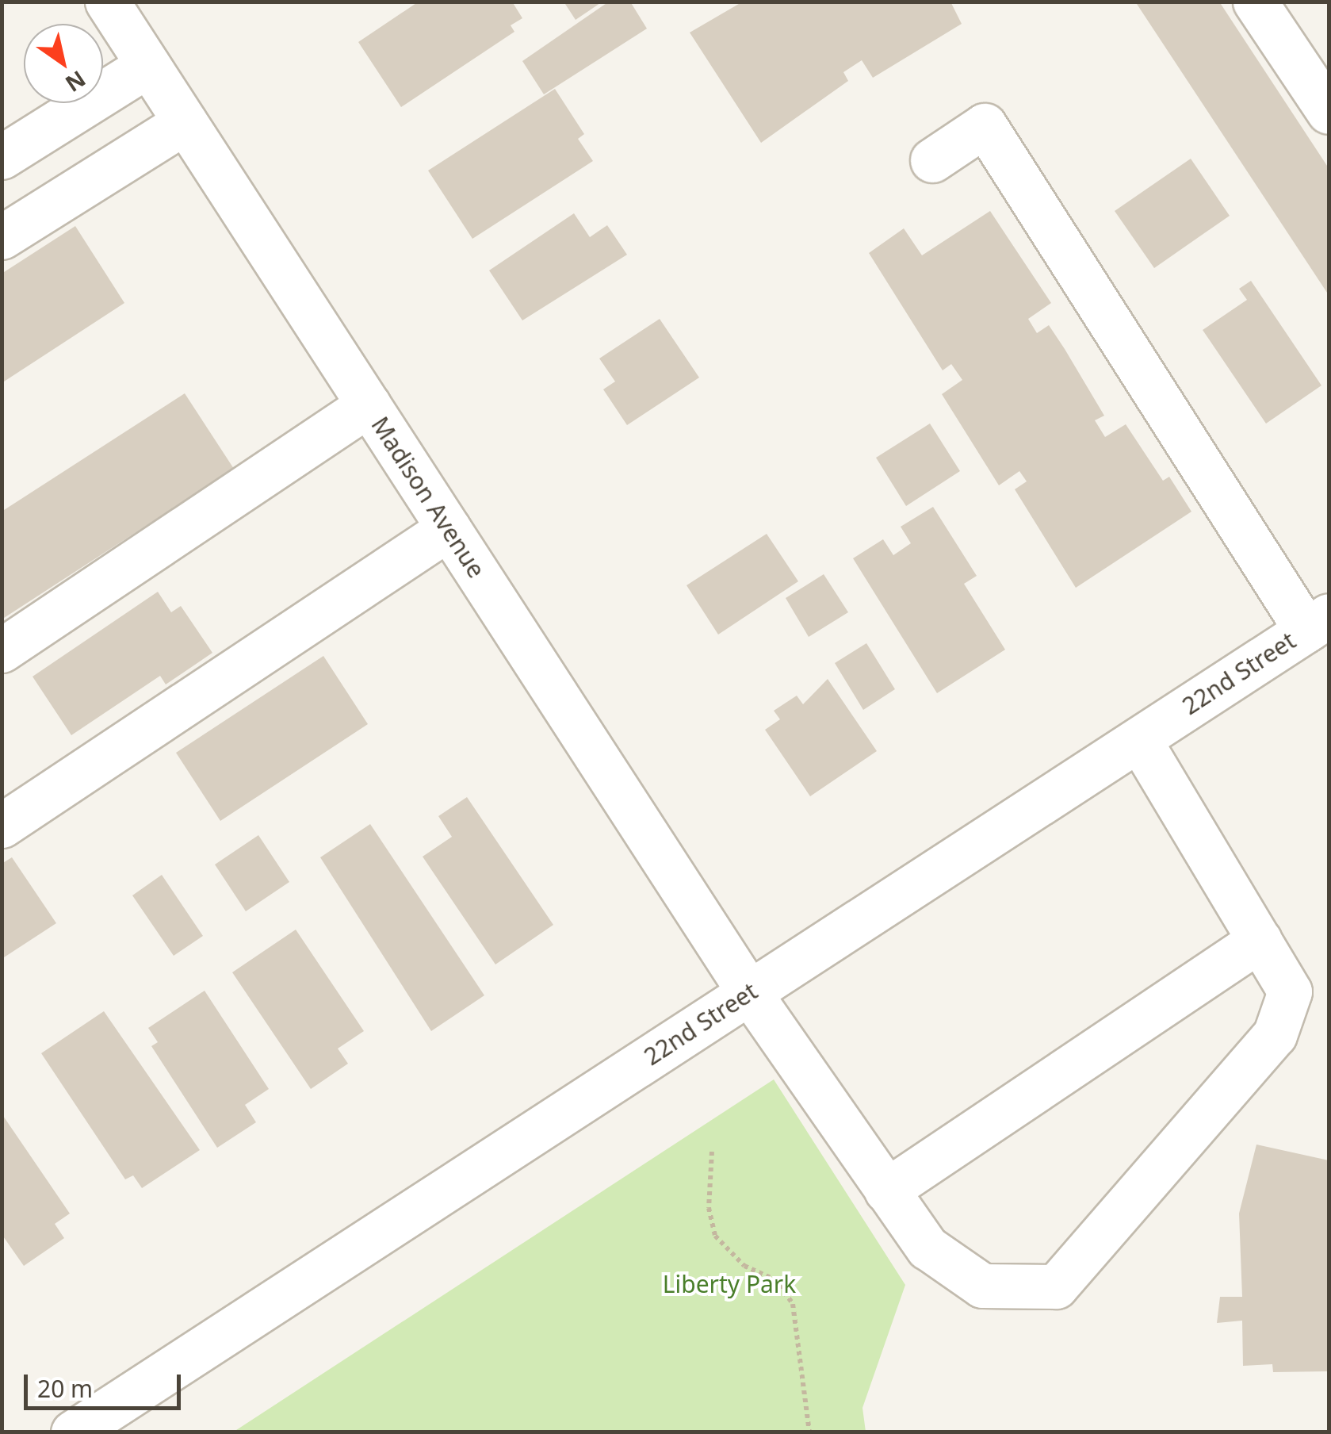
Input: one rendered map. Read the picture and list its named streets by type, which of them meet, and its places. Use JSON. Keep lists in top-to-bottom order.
{
  "streets": {
    "street": ["Madison Avenue", "22nd Street"]
  },
  "crossings": [
    ["Madison Avenue", "22nd Street"]
  ],
  "parks": ["Liberty Park"],
  "scale_bar": "20 m",
  "north": "bottom right"
}
